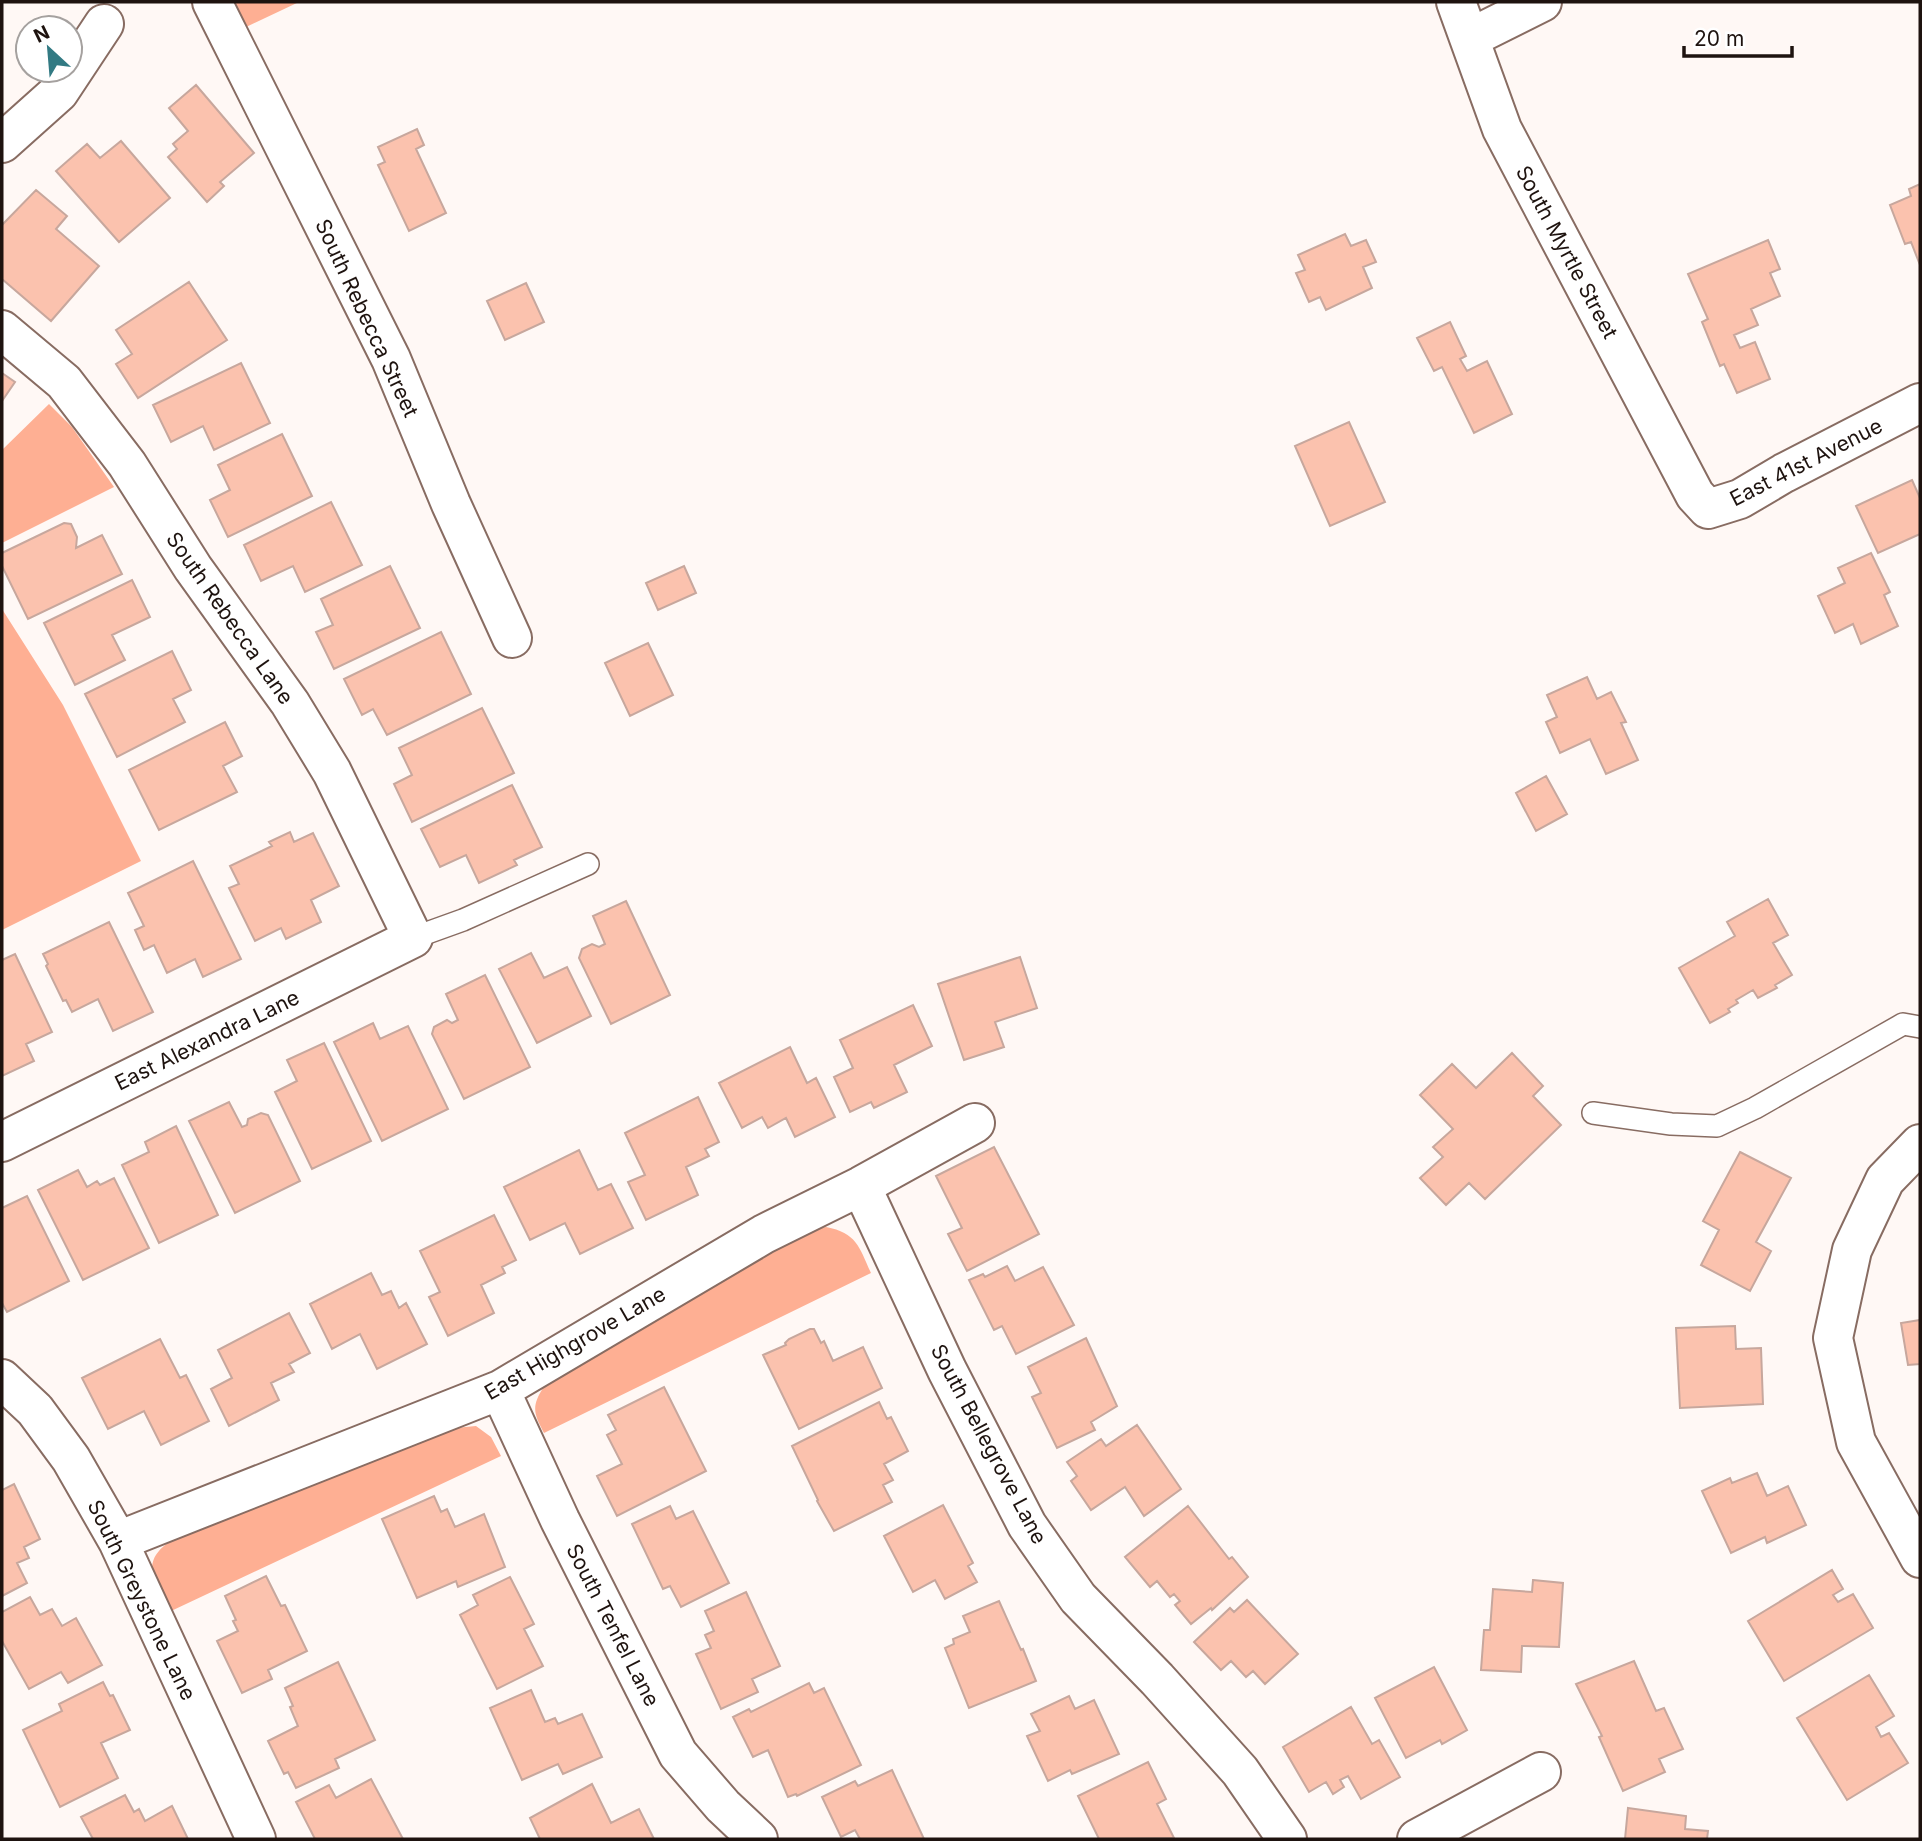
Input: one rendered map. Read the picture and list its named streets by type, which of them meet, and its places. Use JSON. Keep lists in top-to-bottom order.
{
  "streets": {
    "street": [
      "South Myrtle Street",
      "South Rebecca Street",
      "East 41st Avenue",
      "South Rebecca Lane",
      "East Alexandra Lane",
      "East Highgrove Lane",
      "South Bellegrove Lane",
      "South Greystone Lane",
      "South Tenfel Lane"
    ]
  },
  "crossings": [
    ["South Myrtle Street", "East 41st Avenue"],
    ["South Rebecca Lane", "East Alexandra Lane"],
    ["East Highgrove Lane", "South Bellegrove Lane"],
    ["East Highgrove Lane", "South Greystone Lane"],
    ["East Highgrove Lane", "South Tenfel Lane"]
  ],
  "scale_bar": "20 m",
  "north": "top left"
}
